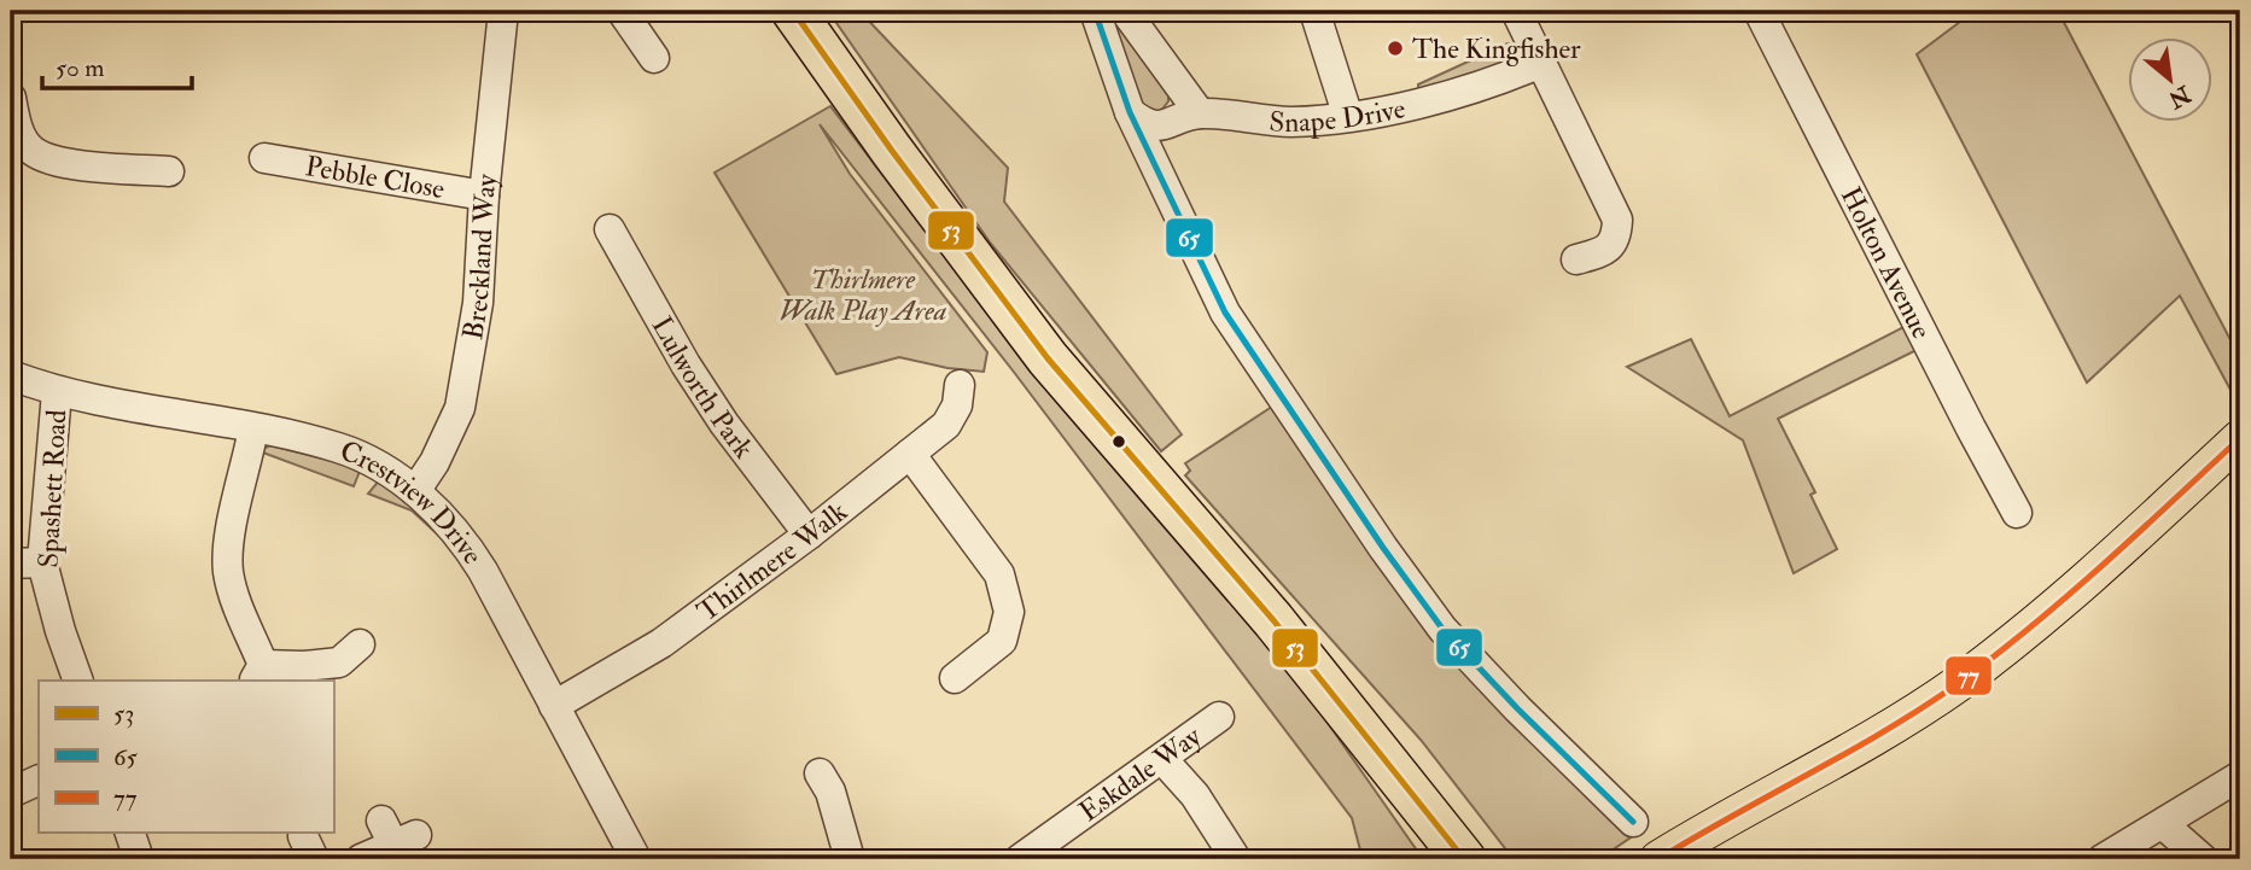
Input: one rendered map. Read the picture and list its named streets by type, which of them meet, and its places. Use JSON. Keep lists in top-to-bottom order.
{
  "streets": {
    "street": [
      "Snape Drive",
      "Pebble Close",
      "Breckland Way",
      "Holton Avenue",
      "Lulworth Park",
      "Spashett Road",
      "Crestview Drive",
      "Thirlmere Walk",
      "Eskdale Way"
    ]
  },
  "crossings": [
    ["Pebble Close", "Breckland Way"],
    ["Breckland Way", "Crestview Drive"],
    ["Lulworth Park", "Thirlmere Walk"],
    ["Spashett Road", "Crestview Drive"],
    ["Crestview Drive", "Thirlmere Walk"]
  ],
  "parks": ["Thirlmere Walk Play Area"],
  "places": ["The Kingfisher"],
  "lines": ["transit line 53", "transit line 65", "transit line 77"],
  "legend": ["53", "65", "77"],
  "scale_bar": "50 m",
  "north": "bottom right"
}
